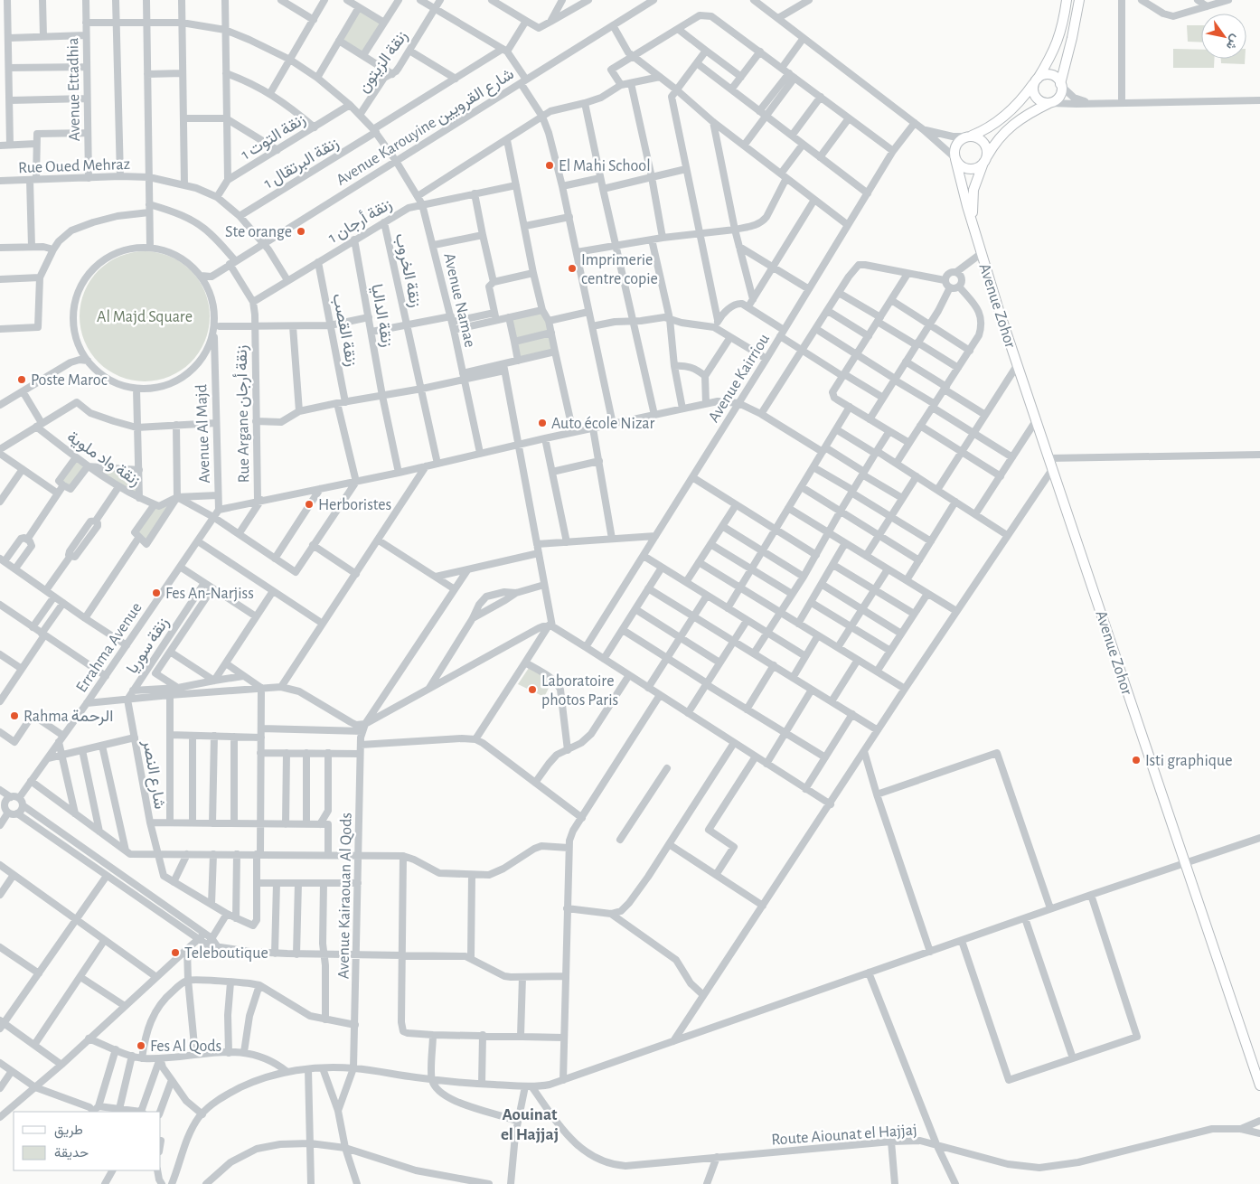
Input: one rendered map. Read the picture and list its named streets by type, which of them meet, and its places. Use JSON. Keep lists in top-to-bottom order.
{
  "streets": {
    "main road": ["Avenue Zohor"],
    "street": [
      "زنقة الزيتون",
      "Avenue Ettadhia",
      "Avenue Karouyine شارع القرويين",
      "زنقة التوت 1",
      "زنقة البرتقال 1",
      "Rue Oued Mehraz",
      "زنقة أرجان 1",
      "زنقة الخروب",
      "Avenue Namae",
      "زنقة الداليا",
      "زنقة القصب",
      "Avenue Kairriou",
      "Rue Argane زنقة أرجان",
      "Avenue Al Majd",
      "زنقة واد ملوية",
      "زنقة سوريا",
      "Errahma Avenue",
      "شارع النصر",
      "Avenue Kairaouan Al Qods",
      "Route Aiounat el Hajjaj"
    ]
  },
  "crossings": [
    ["زنقة الزيتون", "Avenue Namae"],
    ["Avenue Ettadhia", "Rue Oued Mehraz"],
    ["Avenue Ettadhia", "Avenue Namae"],
    ["Avenue Karouyine شارع القرويين", "Rue Oued Mehraz"],
    ["Avenue Karouyine شارع القرويين", "Avenue Namae"],
    ["Avenue Karouyine شارع القرويين", "Avenue Al Majd"],
    ["زنقة التوت 1", "Rue Oued Mehraz"],
    ["زنقة التوت 1", "Avenue Namae"],
    ["زنقة البرتقال 1", "Rue Oued Mehraz"],
    ["زنقة البرتقال 1", "Avenue Namae"],
    ["Rue Oued Mehraz", "زنقة أرجان 1"],
    ["زنقة أرجان 1", "زنقة الخروب"],
    ["زنقة أرجان 1", "Avenue Namae"],
    ["زنقة أرجان 1", "زنقة الداليا"],
    ["زنقة أرجان 1", "زنقة القصب"],
    ["Avenue Al Majd", "Errahma Avenue"],
    ["زنقة سوريا", "شارع النصر"]
  ],
  "districts": ["Aouinat el Hajjaj"],
  "parks": ["Al Majd Square"],
  "places": [
    "El Mahi School",
    "Ste orange",
    "Imprimerie centre copie",
    "Poste Maroc",
    "Auto école Nizar",
    "Herboristes",
    "Fes An-Narjiss",
    "Laboratoire photos Paris",
    "Rahma الرحمة",
    "Isti graphique",
    "Teleboutique",
    "Fes Al Qods"
  ],
  "legend": ["طريق", "حديقة"],
  "north": "bottom right"
}
